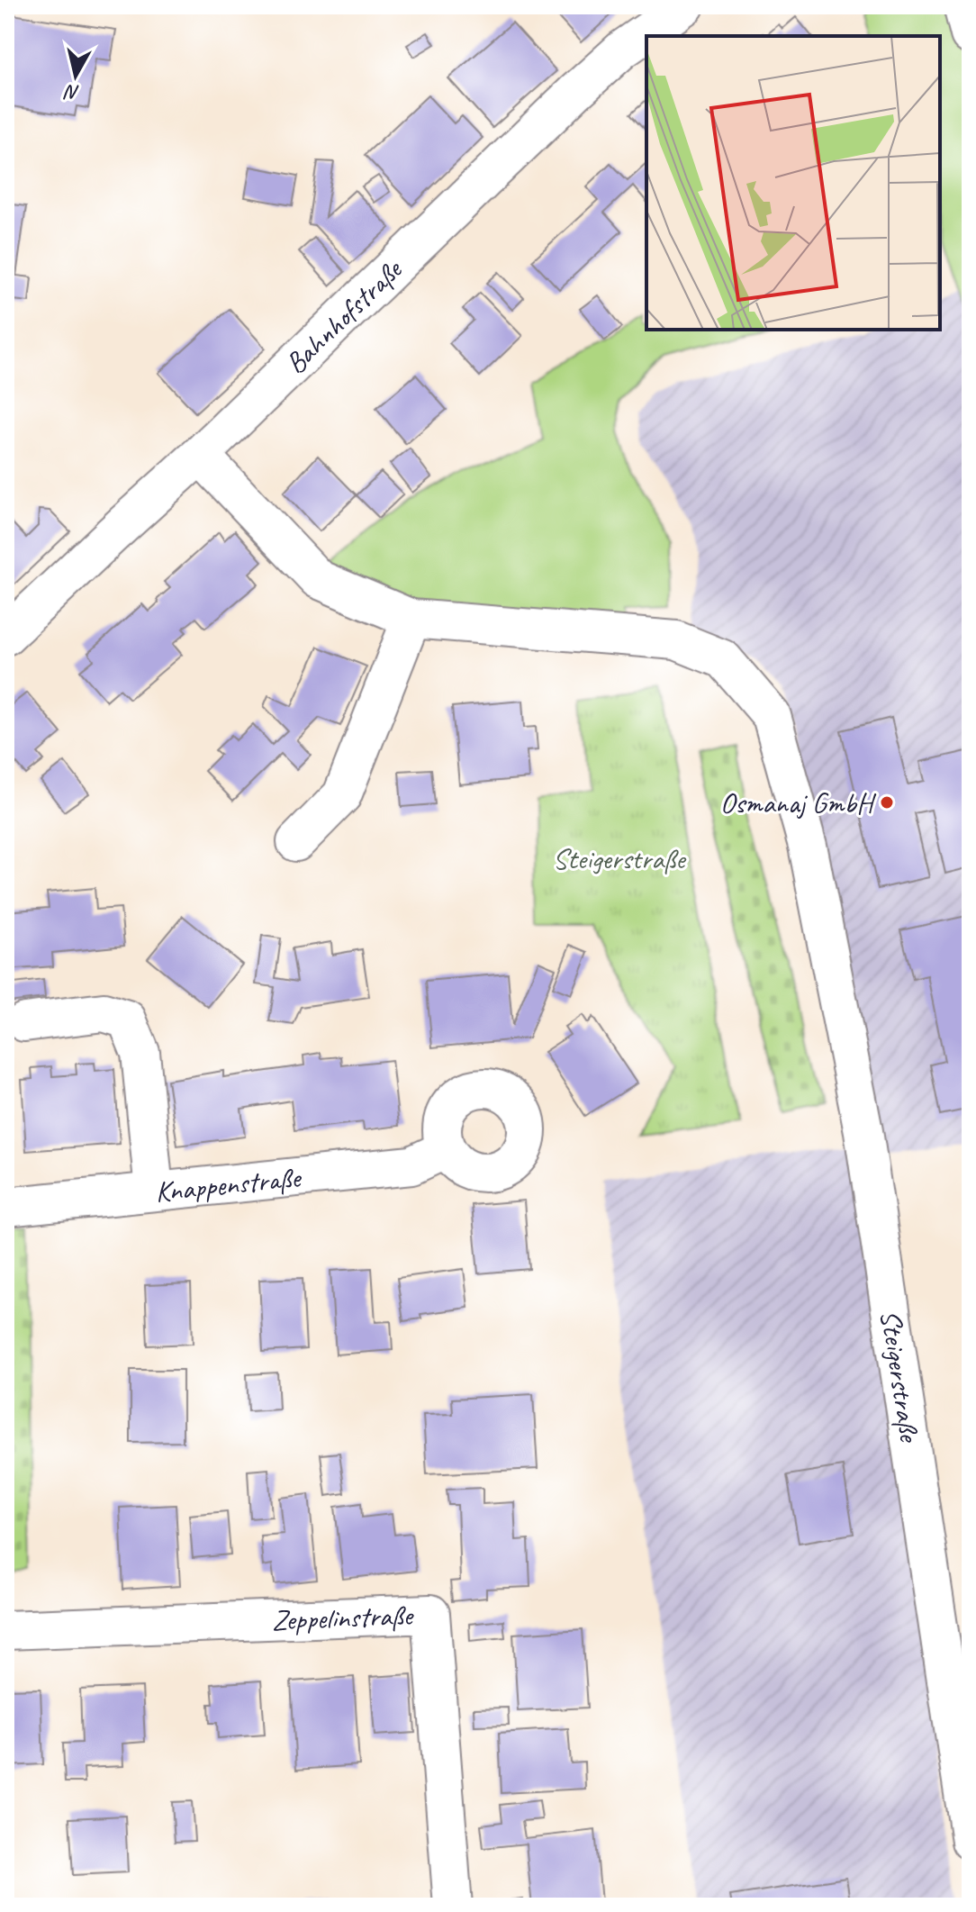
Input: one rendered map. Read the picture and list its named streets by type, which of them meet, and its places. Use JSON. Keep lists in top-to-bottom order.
{
  "streets": {
    "street": [
      "Bahnhofstraße",
      "Knappenstraße",
      "Steigerstraße",
      "Zeppelinstraße"
    ]
  },
  "crossings": [
    ["Bahnhofstraße", "Steigerstraße"]
  ],
  "parks": ["Steigerstraße"],
  "places": ["Osmanaj GmbH"],
  "north": "bottom"
}
